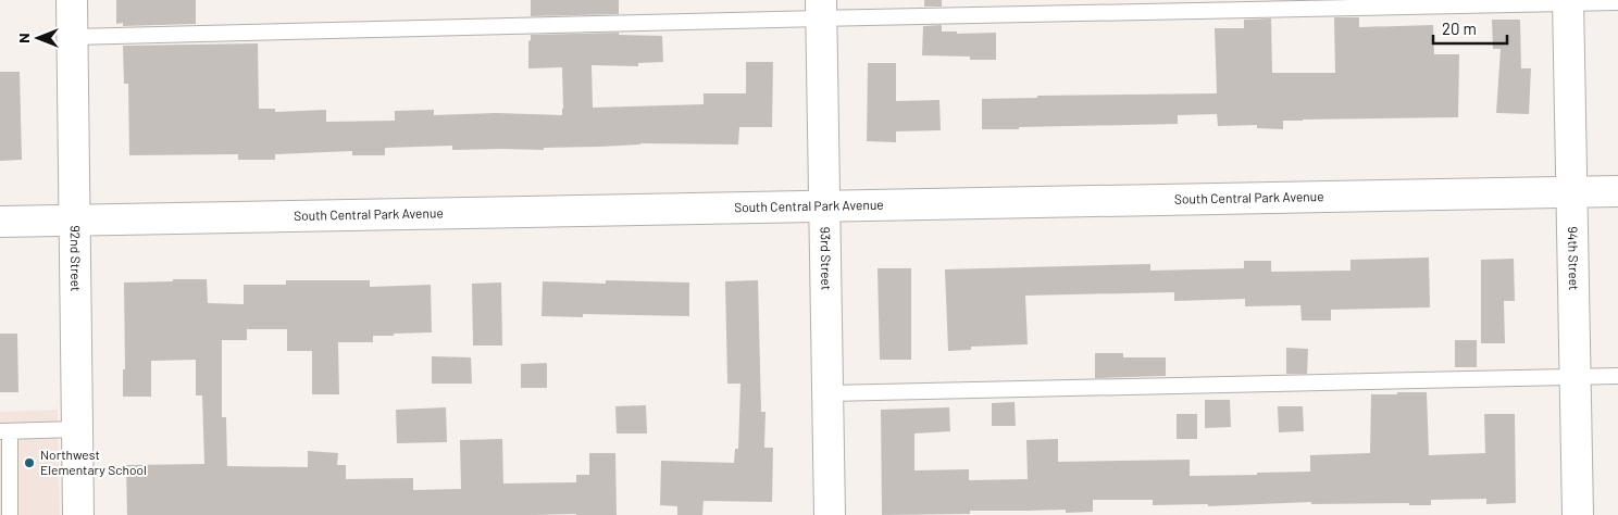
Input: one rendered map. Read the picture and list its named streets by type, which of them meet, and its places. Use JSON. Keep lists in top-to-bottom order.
{
  "streets": {
    "street": [
      "South Central Park Avenue",
      "92nd Street",
      "93rd Street",
      "94th Street"
    ]
  },
  "crossings": [
    ["South Central Park Avenue", "92nd Street"],
    ["South Central Park Avenue", "93rd Street"],
    ["South Central Park Avenue", "94th Street"]
  ],
  "places": ["Northwest Elementary School"],
  "scale_bar": "20 m",
  "north": "left"
}
